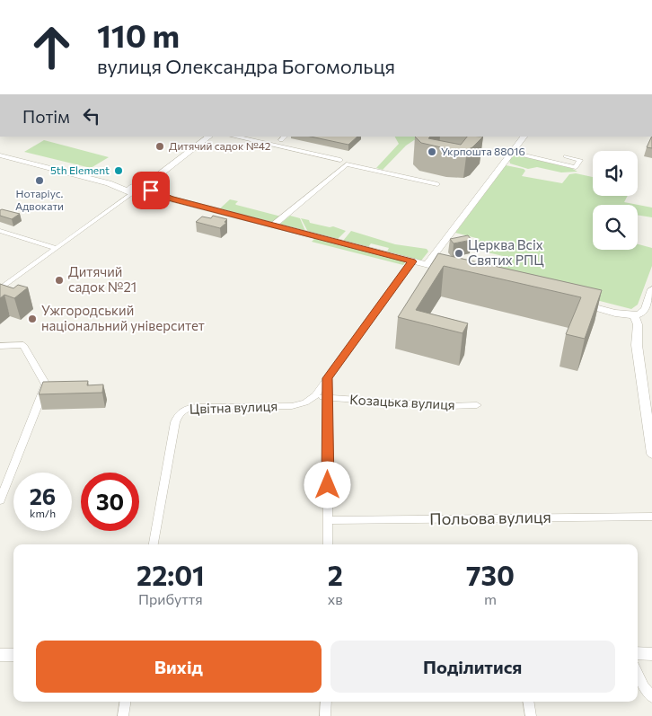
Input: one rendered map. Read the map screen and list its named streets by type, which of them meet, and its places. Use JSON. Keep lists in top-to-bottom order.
{
  "streets": {
    "street": ["Козацька вулиця", "Цвітна вулиця", "Польова вулиця"]
  },
  "crossings": [
    ["Козацька вулиця", "Цвітна вулиця"]
  ],
  "places": [
    "Дитячий садок №42",
    "Укрпошта 88016",
    "5th Element",
    "Нотаріус. Адвокати",
    "Церква Всіх Святих РПЦ",
    "Дитячий садок №21",
    "Ужгородський національний університет"
  ],
  "page": {
    "turn": ["110 m", "вулиця Олександра Богомольця"],
    "then": "Потім",
    "speed": "26 km/h",
    "limit": "30",
    "eta": [
      "22:01",
      "Прибуття",
      "2",
      "хв",
      "730",
      "m"
    ],
    "buttons": ["Вихід", "Поділитися"]
  }
}
